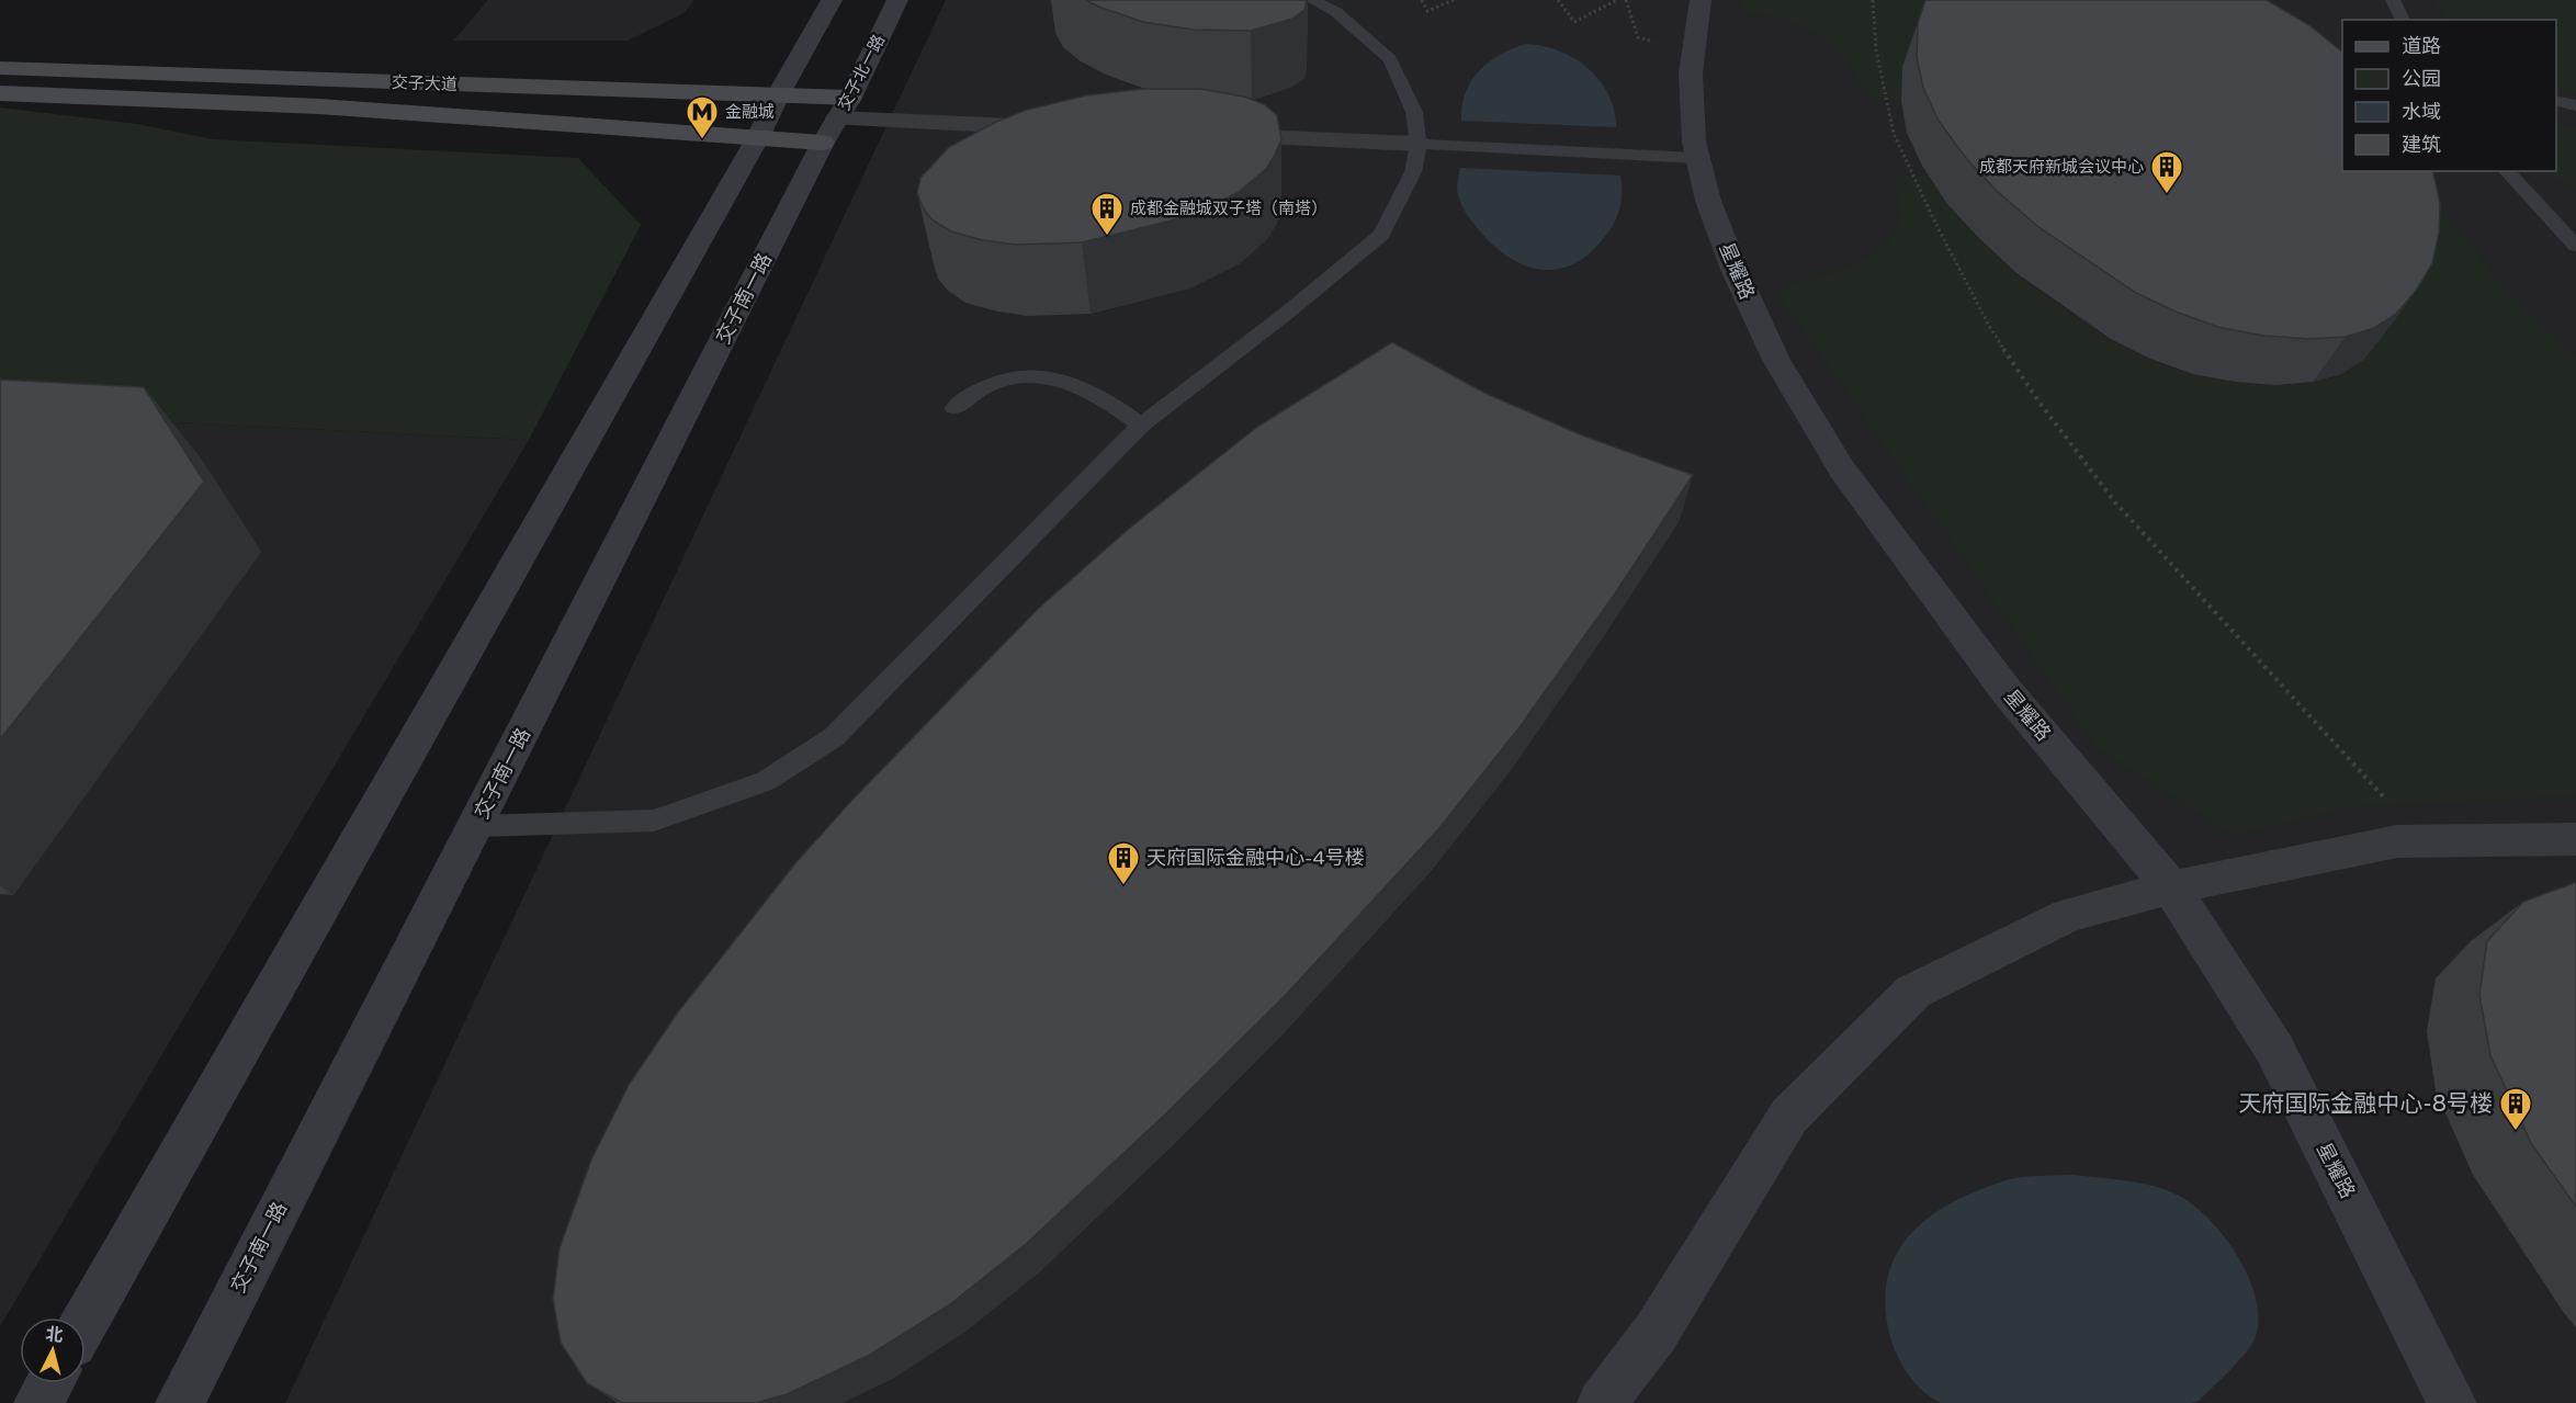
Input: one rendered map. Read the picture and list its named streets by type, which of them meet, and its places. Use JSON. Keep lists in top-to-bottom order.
{
  "streets": {
    "main road": ["交子大道"],
    "street": ["交子北一路", "星耀路", "交子南一路"]
  },
  "crossings": [
    ["交子北一路", "交子大道"],
    ["交子北一路", "交子南一路"],
    ["交子大道", "交子南一路"]
  ],
  "places": {
    "metro station": ["金融城"],
    "building": [
      "成都天府新城会议中心",
      "成都金融城双子塔（南塔）",
      "天府国际金融中心-4号楼",
      "天府国际金融中心-8号楼"
    ]
  },
  "legend": [
    "道路",
    "公园",
    "水域",
    "建筑"
  ],
  "north": "top"
}
